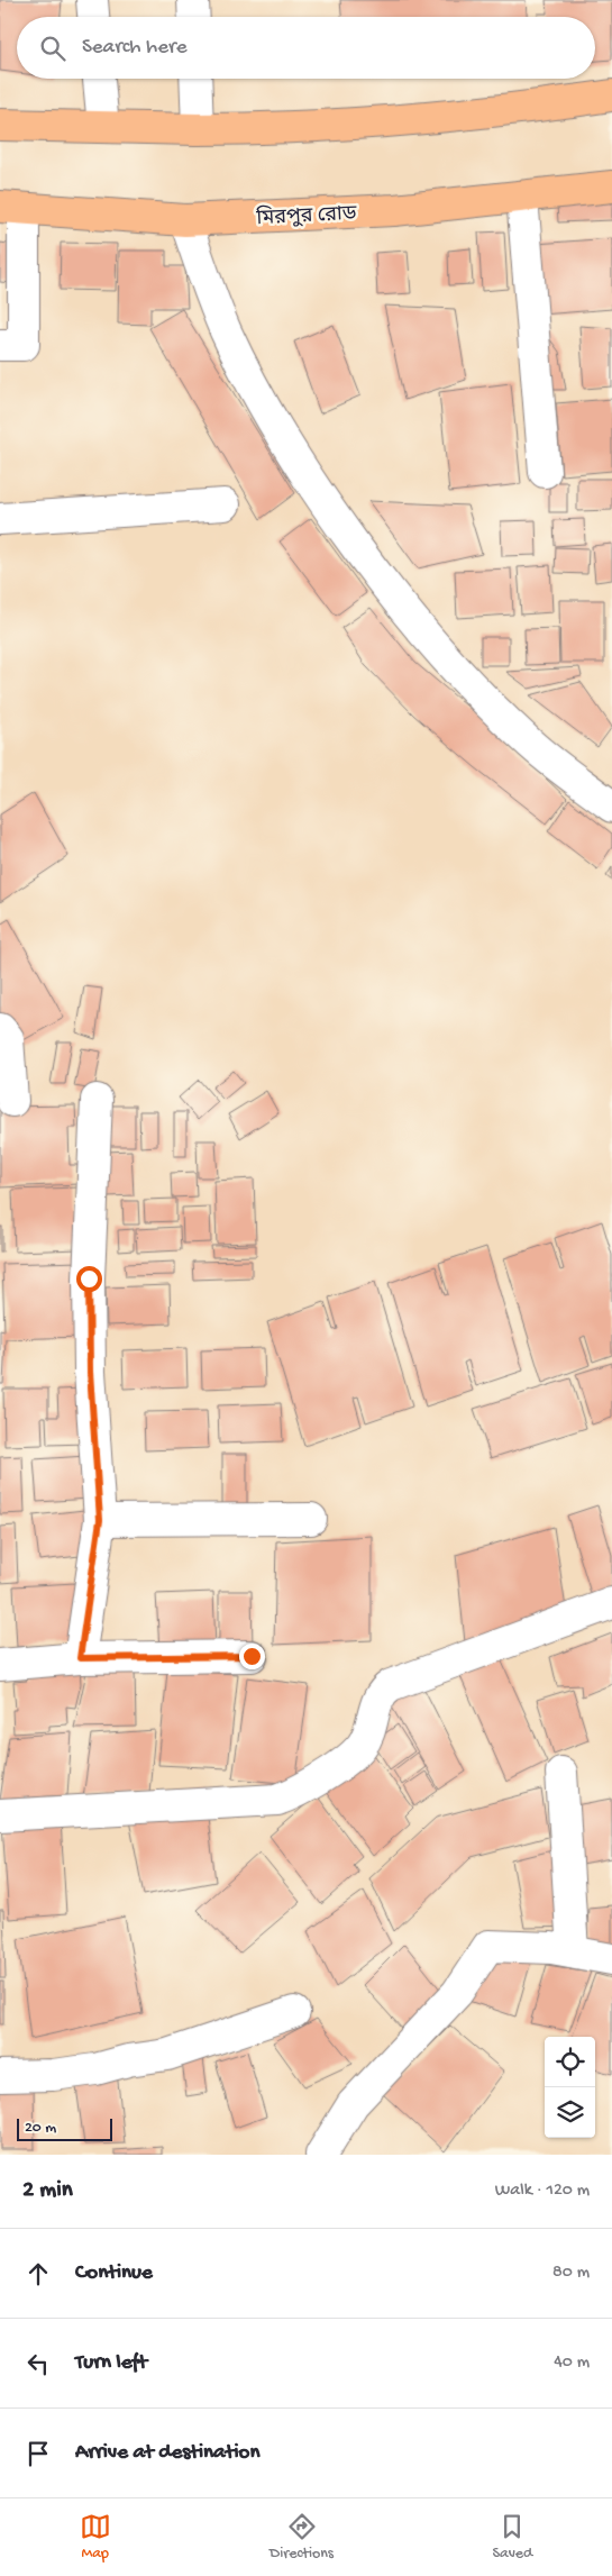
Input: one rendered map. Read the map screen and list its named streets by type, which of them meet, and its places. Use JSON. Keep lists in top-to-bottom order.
{
  "streets": {
    "highway": ["মিরপুর রোড"]
  },
  "scale_bar": "20 m",
  "page": {
    "search": "Search here",
    "scale": "20 m",
    "heading": ["2 min", "Walk · 120 m"],
    "list": [
      ["Continue", "80 m"],
      ["Turn left", "40 m"],
      "Arrive at destination"
    ],
    "nav": ["Map", "Directions", "Saved"]
  }
}
